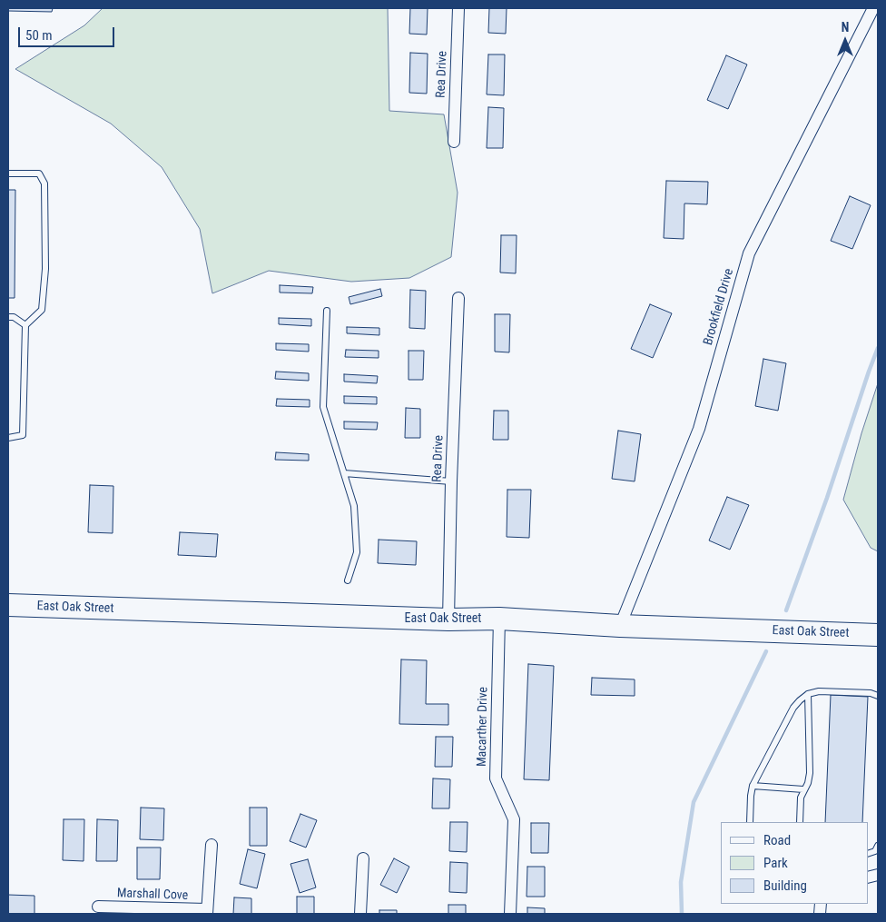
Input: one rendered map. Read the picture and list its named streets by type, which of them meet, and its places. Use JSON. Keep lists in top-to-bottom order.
{
  "streets": {
    "highway": ["East Oak Street"],
    "street": [
      "Rea Drive",
      "Brookfield Drive",
      "Macarther Drive",
      "Marshall Cove"
    ]
  },
  "crossings": [
    ["Rea Drive", "East Oak Street"],
    ["Brookfield Drive", "East Oak Street"],
    ["East Oak Street", "Macarther Drive"]
  ],
  "legend": ["Road", "Park", "Building"],
  "scale_bar": "50 m",
  "north": "top"
}
